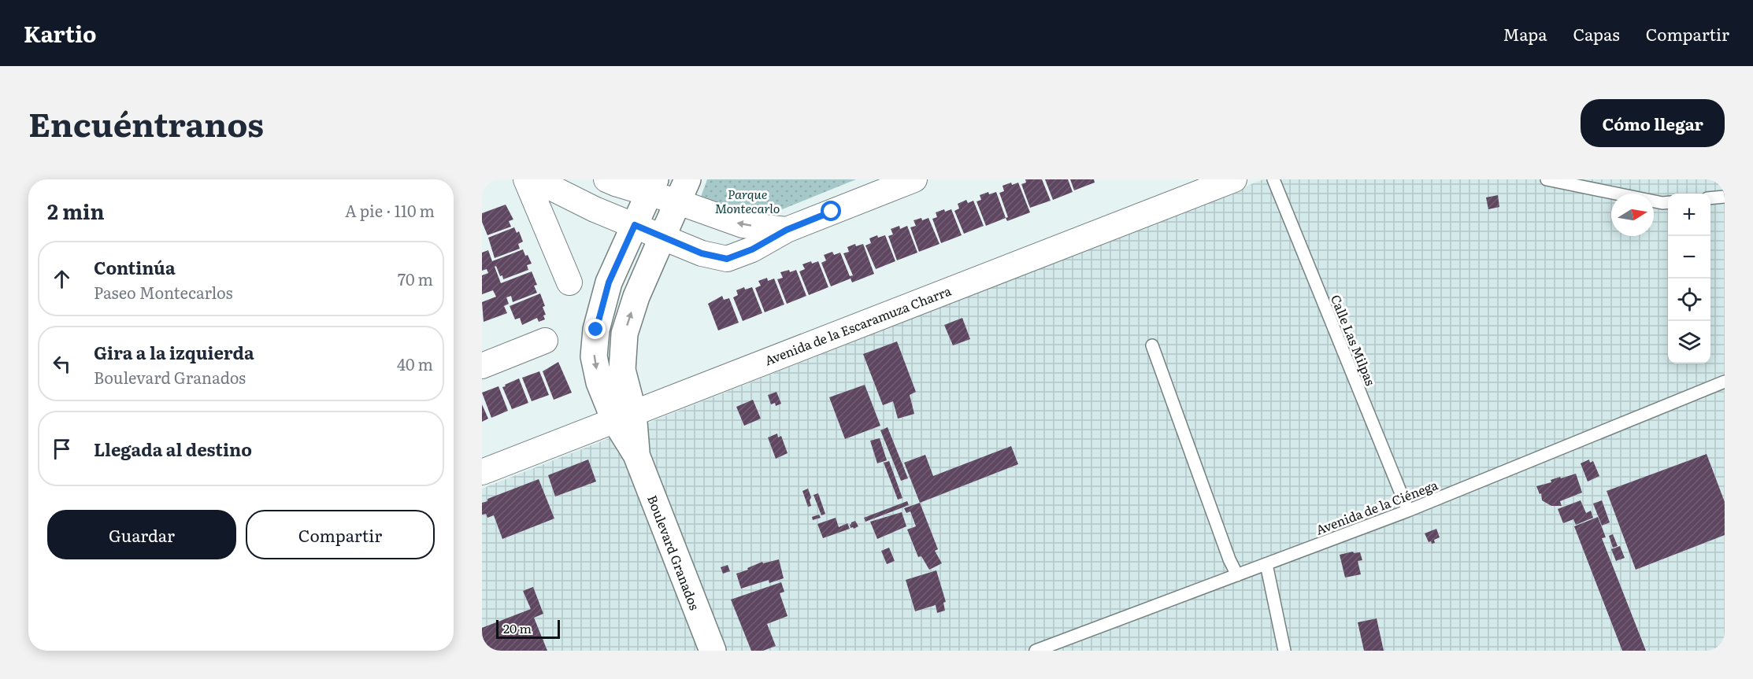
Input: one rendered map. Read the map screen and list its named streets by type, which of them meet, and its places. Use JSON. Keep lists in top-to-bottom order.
{
  "streets": {
    "street": ["Avenida de la Escaramuza Charra", "Boulevard Granados"],
    "lane": ["Calle Las Milpas", "Avenida de la Ciénega"]
  },
  "crossings": [
    ["Avenida de la Escaramuza Charra", "Boulevard Granados"],
    ["Calle Las Milpas", "Avenida de la Ciénega"]
  ],
  "parks": ["Parque Montecarlo"],
  "scale_bar": "20 m",
  "north": "right",
  "page": {
    "header": "Kartio",
    "nav": ["Mapa", "Capas", "Compartir"],
    "title": "Encuéntranos",
    "buttons": [
      "Cómo llegar",
      ["Guardar", "Compartir"]
    ],
    "heading": ["2 min", "A pie · 110 m"],
    "map_buttons": ["+", "−"],
    "list": [
      ["Continúa", "Paseo Montecarlos", "70 m"],
      ["Gira a la izquierda", "Boulevard Granados", "40 m"],
      "Llegada al destino"
    ],
    "scale": "20 m"
  }
}
